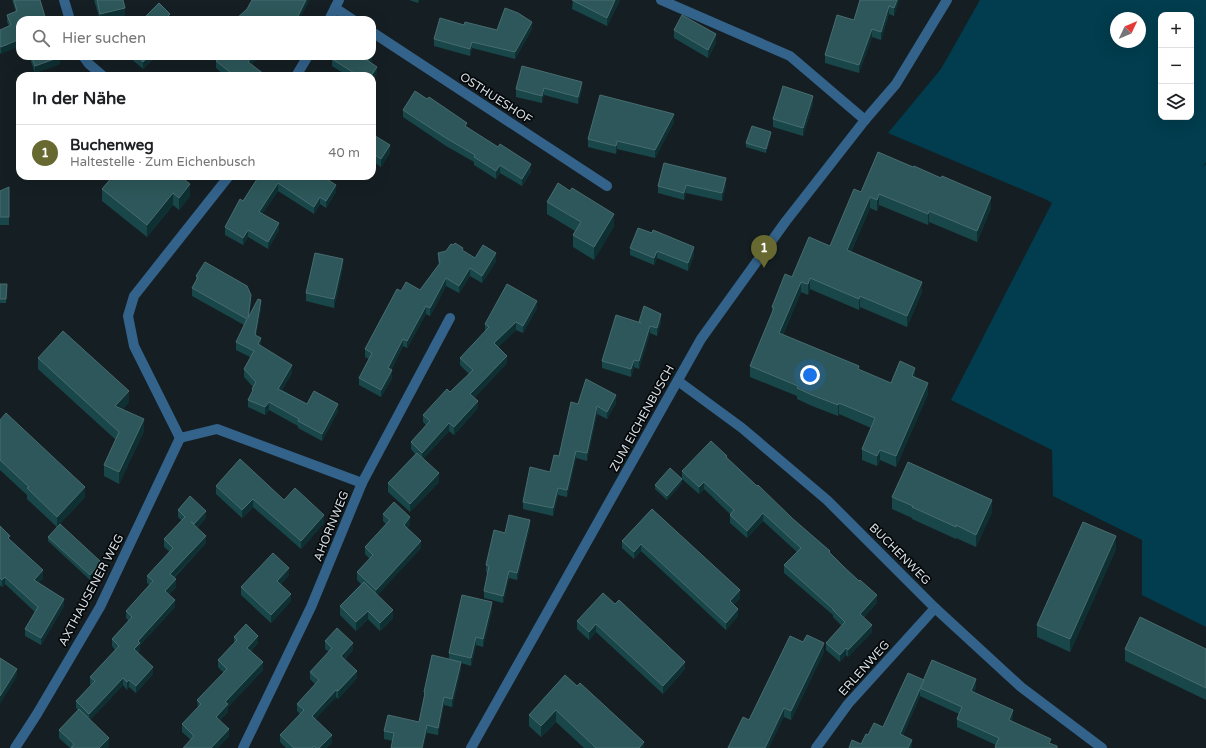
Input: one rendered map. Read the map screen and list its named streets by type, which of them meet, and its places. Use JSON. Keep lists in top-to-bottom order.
{
  "streets": {
    "street": [
      "OSTHUESHOF",
      "ZUM EICHENBUSCH",
      "AHORNWEG",
      "BUCHENWEG",
      "AXTHAUSENER WEG",
      "ERLENWEG"
    ]
  },
  "crossings": [
    ["ZUM EICHENBUSCH", "BUCHENWEG"],
    ["BUCHENWEG", "ERLENWEG"]
  ],
  "north": "top right",
  "page": {
    "map_buttons": ["+", "−"],
    "search": "Hier suchen",
    "heading": "In der Nähe",
    "list": [
      {
        "mark": "1",
        "name": "Buchenweg",
        "note": "Haltestelle · Zum Eichenbusch",
        "value": "40 m"
      }
    ],
    "pins": "1"
  }
}
